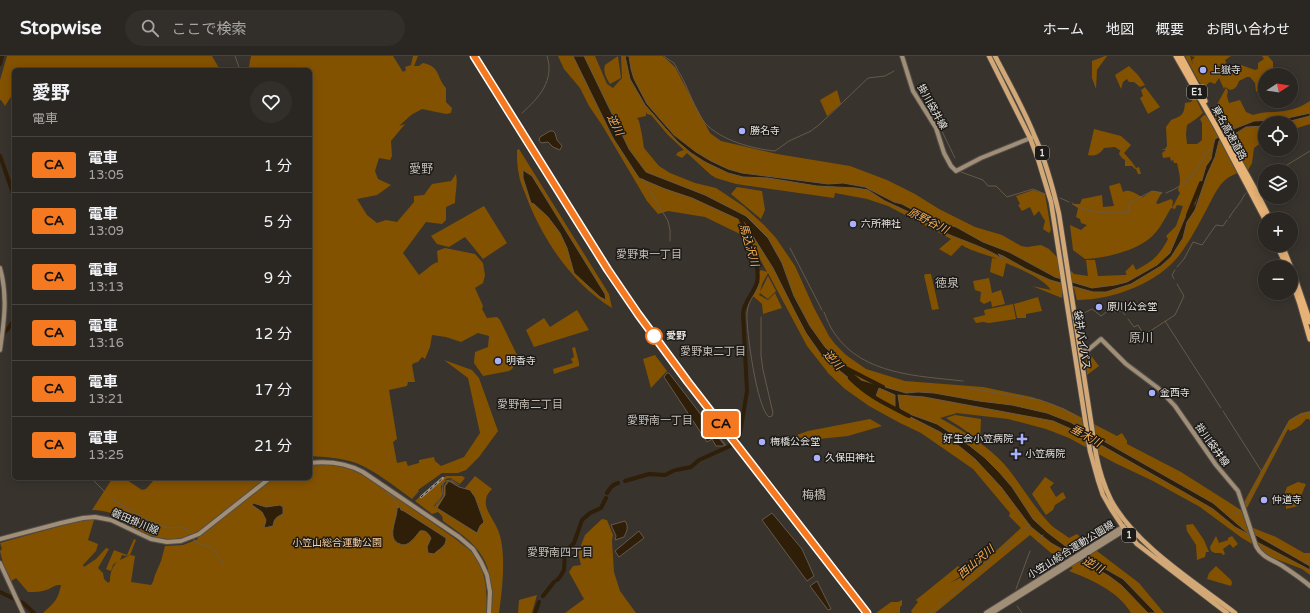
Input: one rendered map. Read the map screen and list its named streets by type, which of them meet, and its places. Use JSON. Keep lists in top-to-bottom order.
{
  "streets": {
    "highway": [
      "E1",
      "東名高速道路",
      "1",
      "袋井バイパス"
    ],
    "main road": ["掛川袋井線", "磐田掛川線", "小笠山総合運動公園線"]
  },
  "crossings": [
    ["掛川袋井線", "袋井バイパス"],
    ["袋井バイパス", "小笠山総合運動公園線"]
  ],
  "districts": [
    "愛野",
    "愛野東一丁目",
    "徳泉",
    "原川",
    "愛野東二丁目",
    "愛野南二丁目",
    "愛野南一丁目",
    "梅橋",
    "愛野南四丁目"
  ],
  "water": [
    "逆川",
    "原野谷川",
    "馬込沢川",
    "垂木川",
    "西山沢川"
  ],
  "parks": ["小笠山総合運動公園"],
  "places": {
    "other": [
      "上嶽寺",
      "勝名寺",
      "六所神社",
      "原川公会堂",
      "愛野",
      "明香寺",
      "金西寺",
      "梅橋公会堂",
      "久保田神社",
      "仲道寺"
    ],
    "health": ["好生会小笠病院", "小笠病院"]
  },
  "north": "right",
  "page": {
    "header": "Stopwise",
    "search": "ここで検索",
    "nav": [
      "ホーム",
      "地図",
      "概要",
      "お問い合わせ"
    ],
    "on_map": "CA",
    "map_buttons": ["+", "−"],
    "heading": ["愛野", "電車"],
    "list": [
      {
        "mark": "CA",
        "name": "電車",
        "note": "13:05",
        "value": "1 分"
      },
      {
        "mark": "CA",
        "name": "電車",
        "note": "13:09",
        "value": "5 分"
      },
      {
        "mark": "CA",
        "name": "電車",
        "note": "13:13",
        "value": "9 分"
      },
      {
        "mark": "CA",
        "name": "電車",
        "note": "13:16",
        "value": "12 分"
      },
      {
        "mark": "CA",
        "name": "電車",
        "note": "13:21",
        "value": "17 分"
      },
      {
        "mark": "CA",
        "name": "電車",
        "note": "13:25",
        "value": "21 分"
      }
    ]
  }
}
